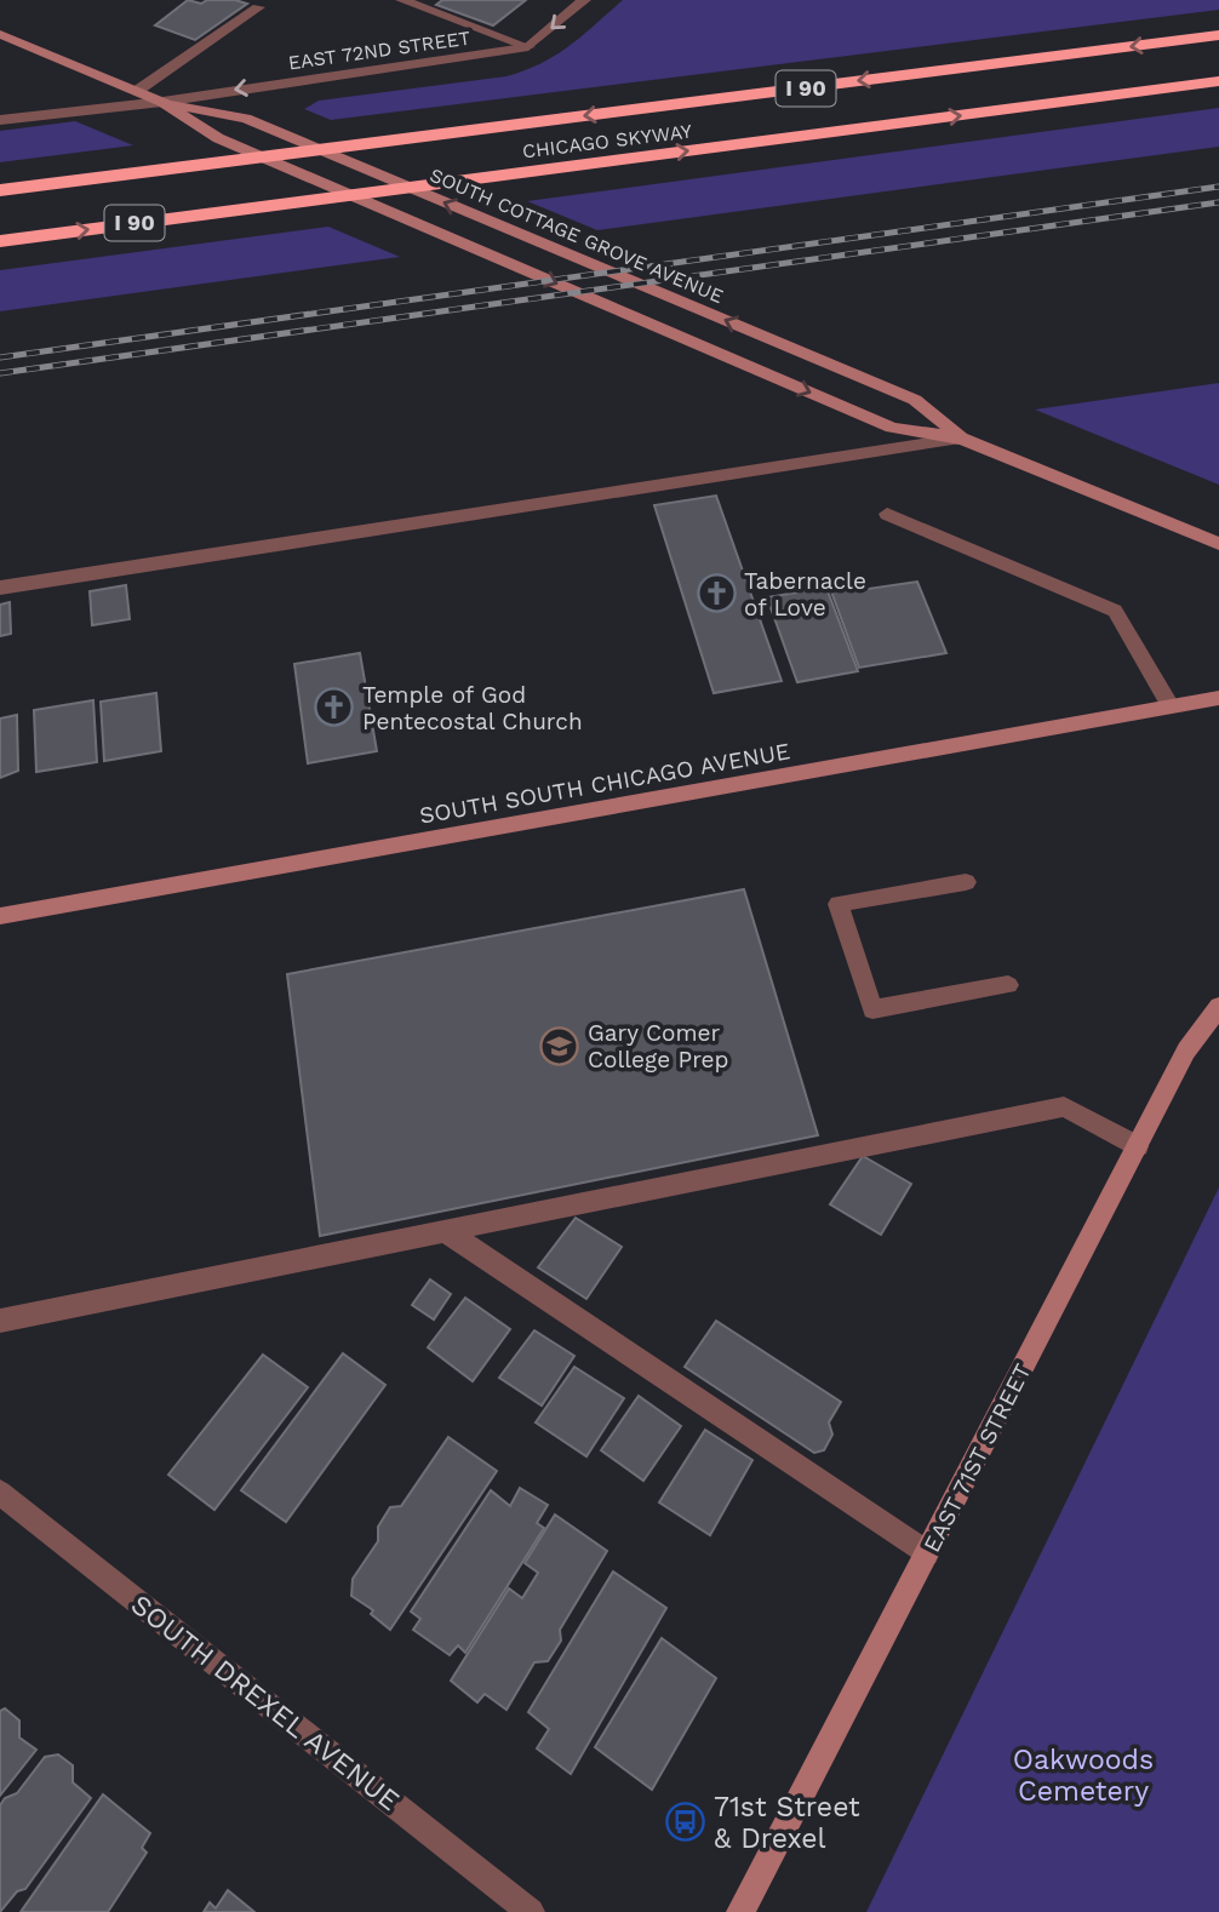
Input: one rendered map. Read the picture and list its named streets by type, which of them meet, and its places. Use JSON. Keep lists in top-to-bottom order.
{
  "streets": {
    "highway": ["I 90", "CHICAGO SKYWAY"],
    "main road": ["SOUTH COTTAGE GROVE AVENUE", "SOUTH SOUTH CHICAGO AVENUE", "EAST 71ST STREET"],
    "street": ["EAST 72ND STREET", "SOUTH DREXEL AVENUE"]
  },
  "crossings": [
    ["EAST 72ND STREET", "SOUTH COTTAGE GROVE AVENUE"]
  ],
  "one_way": ["EAST 72ND STREET"],
  "parks": ["Oakwoods Cemetery"],
  "places": {
    "church": ["Tabernacle of Love", "Temple of God Pentecostal Church"],
    "school or university": ["Gary Comer College Prep"],
    "bus stop": ["71st Street & Drexel"]
  }
}
